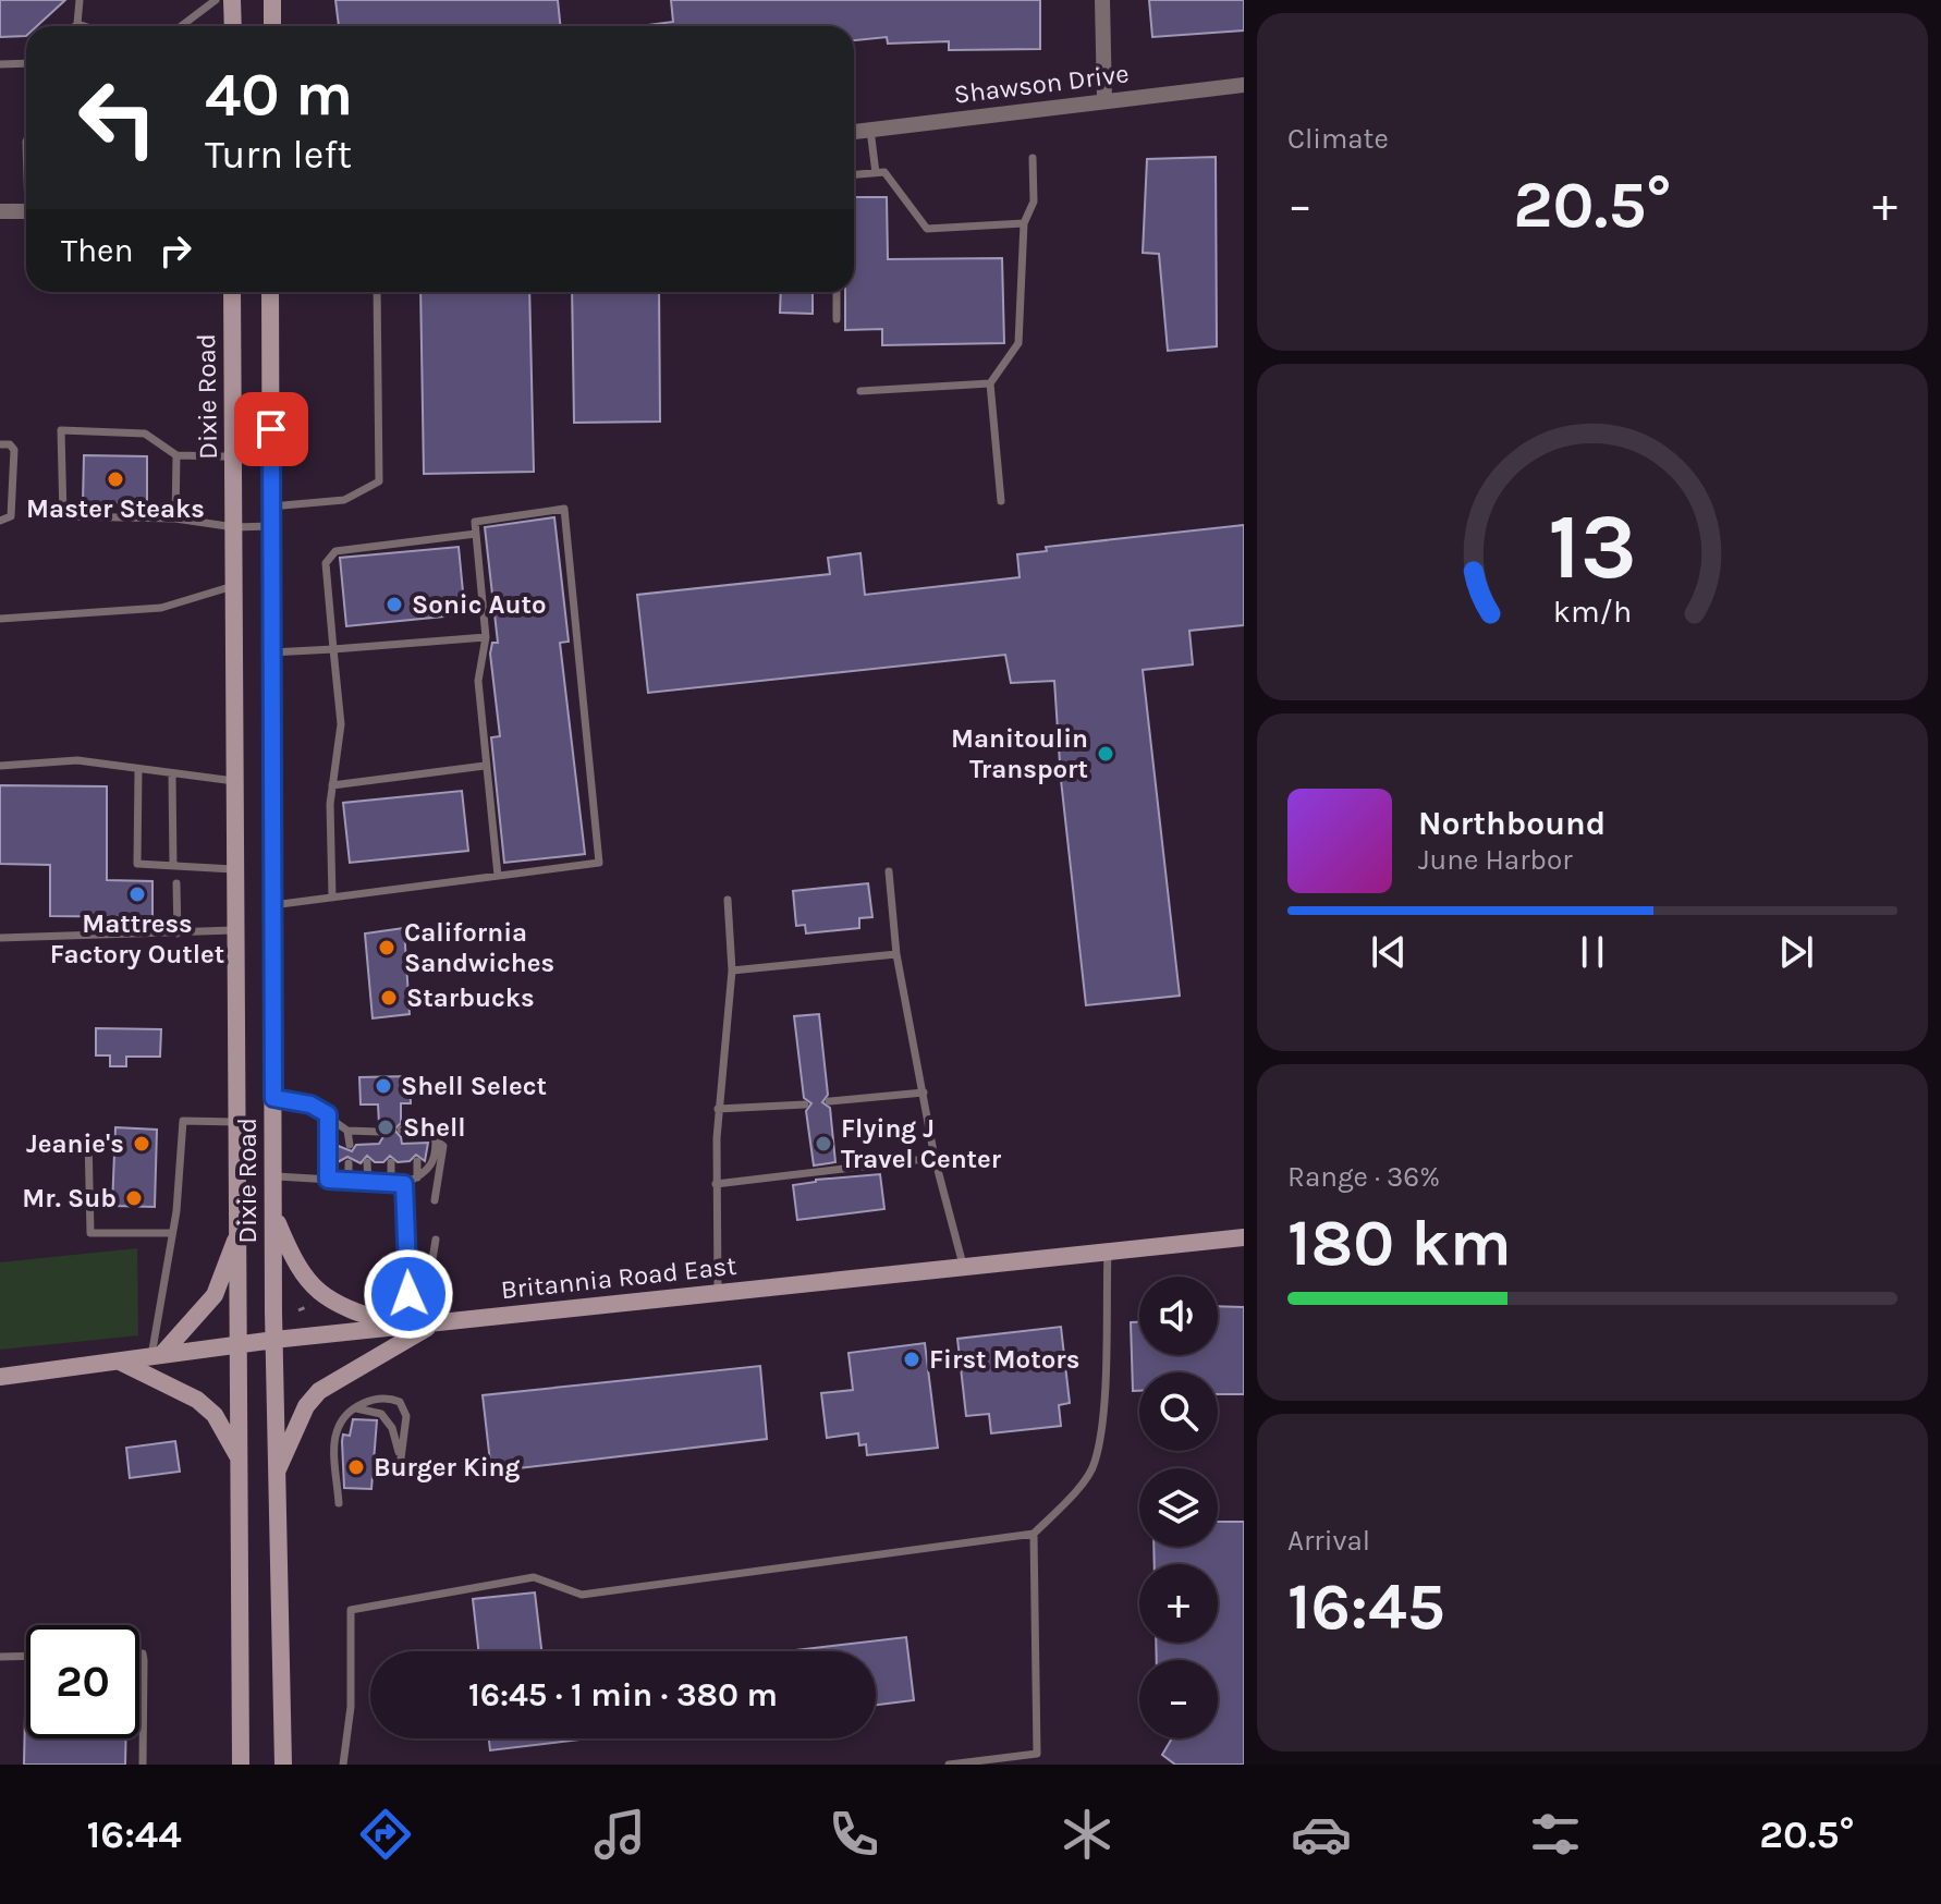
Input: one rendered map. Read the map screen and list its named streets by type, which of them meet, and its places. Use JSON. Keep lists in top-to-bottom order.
{
  "streets": {
    "main road": ["Dixie Road", "Britannia Road East"],
    "street": ["Shawson Drive"]
  },
  "crossings": [
    ["Dixie Road", "Britannia Road East"]
  ],
  "places": [
    "Master Steaks",
    "Sonic Auto",
    "Manitoulin Transport",
    "Mattress Factory Outlet",
    "California Sandwiches",
    "Starbucks",
    "Shell Select",
    "Shell",
    "Jeanie's",
    "Flying J Travel Center",
    "Mr. Sub",
    "First Motors",
    "Burger King"
  ],
  "page": {
    "tile": [
      "Climate",
      ["Range · 36%", "180 km"],
      ["Arrival", "16:45"]
    ],
    "turn": ["40 m", "Turn left"],
    "heat": ["−", "20.5°", "+"],
    "then": "Then",
    "song": ["Northbound", "June Harbor"],
    "map_buttons": ["+", "−"],
    "limit": "20",
    "trip": "16:45 · 1 min · 380 m",
    "tabs": ["16:44", "20.5°"],
    "gauge": ["13", "km/h"]
  }
}
